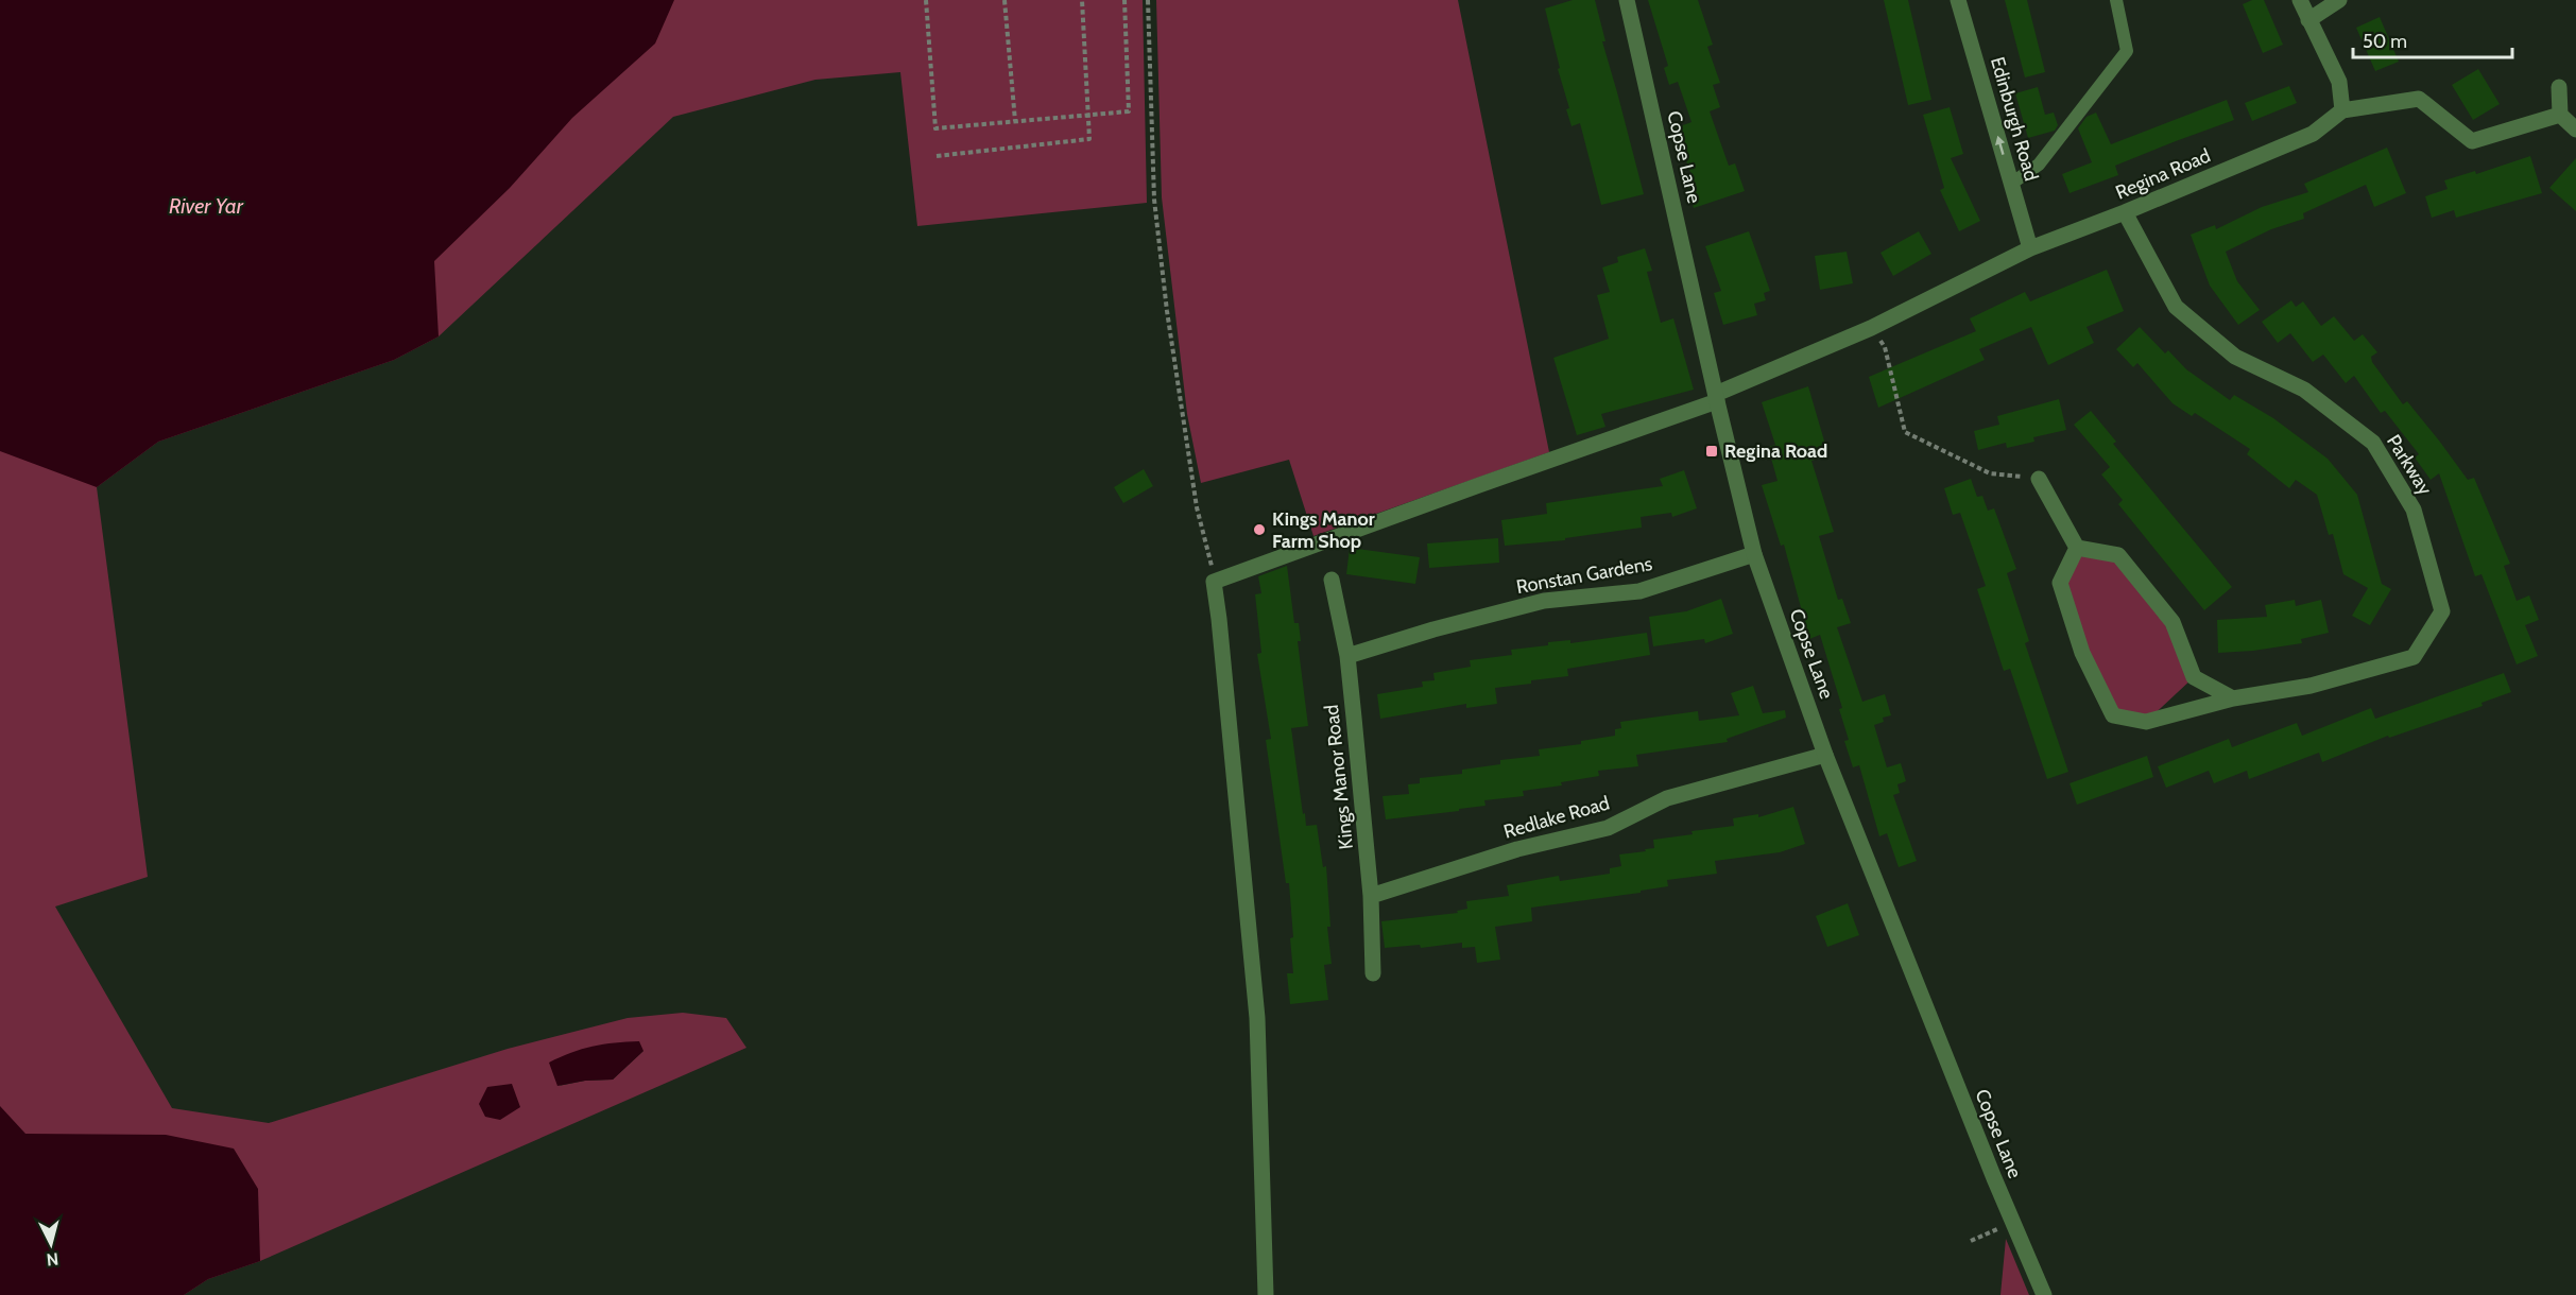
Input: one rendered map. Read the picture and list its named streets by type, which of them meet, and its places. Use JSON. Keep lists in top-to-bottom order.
{
  "streets": {
    "street": [
      "Edinburgh Road",
      "Copse Lane",
      "Regina Road",
      "Parkway",
      "Ronstan Gardens",
      "Kings Manor Road",
      "Redlake Road"
    ]
  },
  "crossings": [
    ["Edinburgh Road", "Regina Road"],
    ["Copse Lane", "Regina Road"],
    ["Copse Lane", "Ronstan Gardens"],
    ["Copse Lane", "Redlake Road"],
    ["Regina Road", "Parkway"],
    ["Ronstan Gardens", "Kings Manor Road"],
    ["Kings Manor Road", "Redlake Road"]
  ],
  "one_way": ["Edinburgh Road"],
  "water": ["River Yar"],
  "places": {
    "transit": ["Regina Road"],
    "other": ["Kings Manor Farm Shop"]
  },
  "scale_bar": "50 m",
  "north": "bottom"
}
